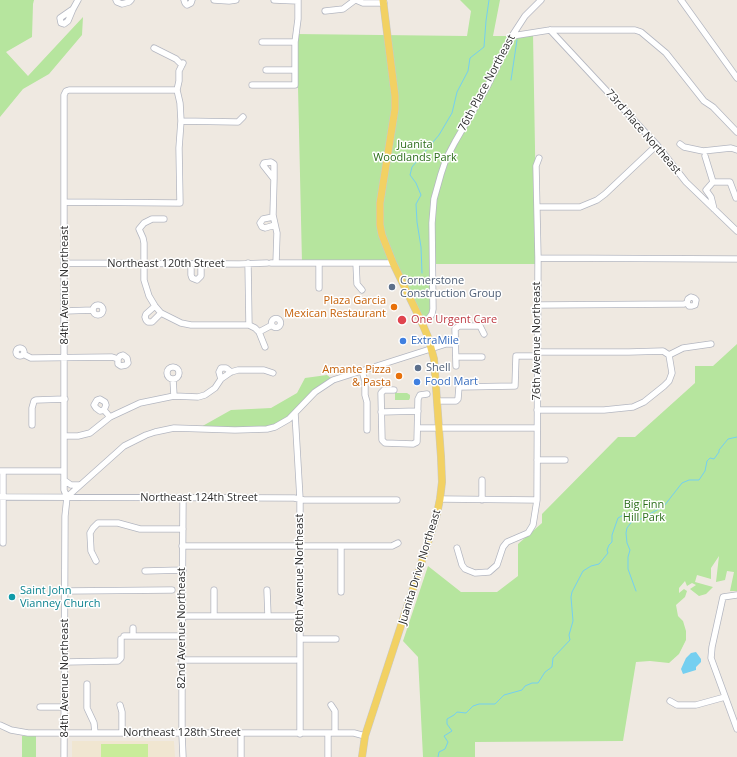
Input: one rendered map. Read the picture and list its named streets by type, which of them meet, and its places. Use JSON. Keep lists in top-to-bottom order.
{
  "streets": {
    "main road": ["Juanita Drive Northeast"],
    "street": [
      "76th Place Northeast",
      "73rd Place Northeast",
      "Northeast 120th Street",
      "84th Avenue Northeast",
      "76th Avenue Northeast",
      "Northeast 124th Street",
      "80th Avenue Northeast",
      "82nd Avenue Northeast",
      "Northeast 128th Street"
    ]
  },
  "crossings": [
    ["76th Place Northeast", "Juanita Drive Northeast"],
    ["Northeast 120th Street", "84th Avenue Northeast"],
    ["Northeast 120th Street", "Juanita Drive Northeast"],
    ["84th Avenue Northeast", "Northeast 124th Street"],
    ["84th Avenue Northeast", "Northeast 128th Street"],
    ["Northeast 124th Street", "80th Avenue Northeast"],
    ["Northeast 124th Street", "82nd Avenue Northeast"],
    ["Juanita Drive Northeast", "Northeast 128th Street"],
    ["80th Avenue Northeast", "Northeast 128th Street"],
    ["82nd Avenue Northeast", "Northeast 128th Street"]
  ],
  "parks": ["Juanita Woodlands Park", "Big Finn Hill Park"],
  "places": [
    "Cornerstone Construction Group",
    "Plaza Garcia Mexican Restaurant",
    "One Urgent Care",
    "ExtraMile",
    "Shell",
    "Amante Pizza & Pasta",
    "Food Mart",
    "Saint John Vianney Church"
  ]
}
